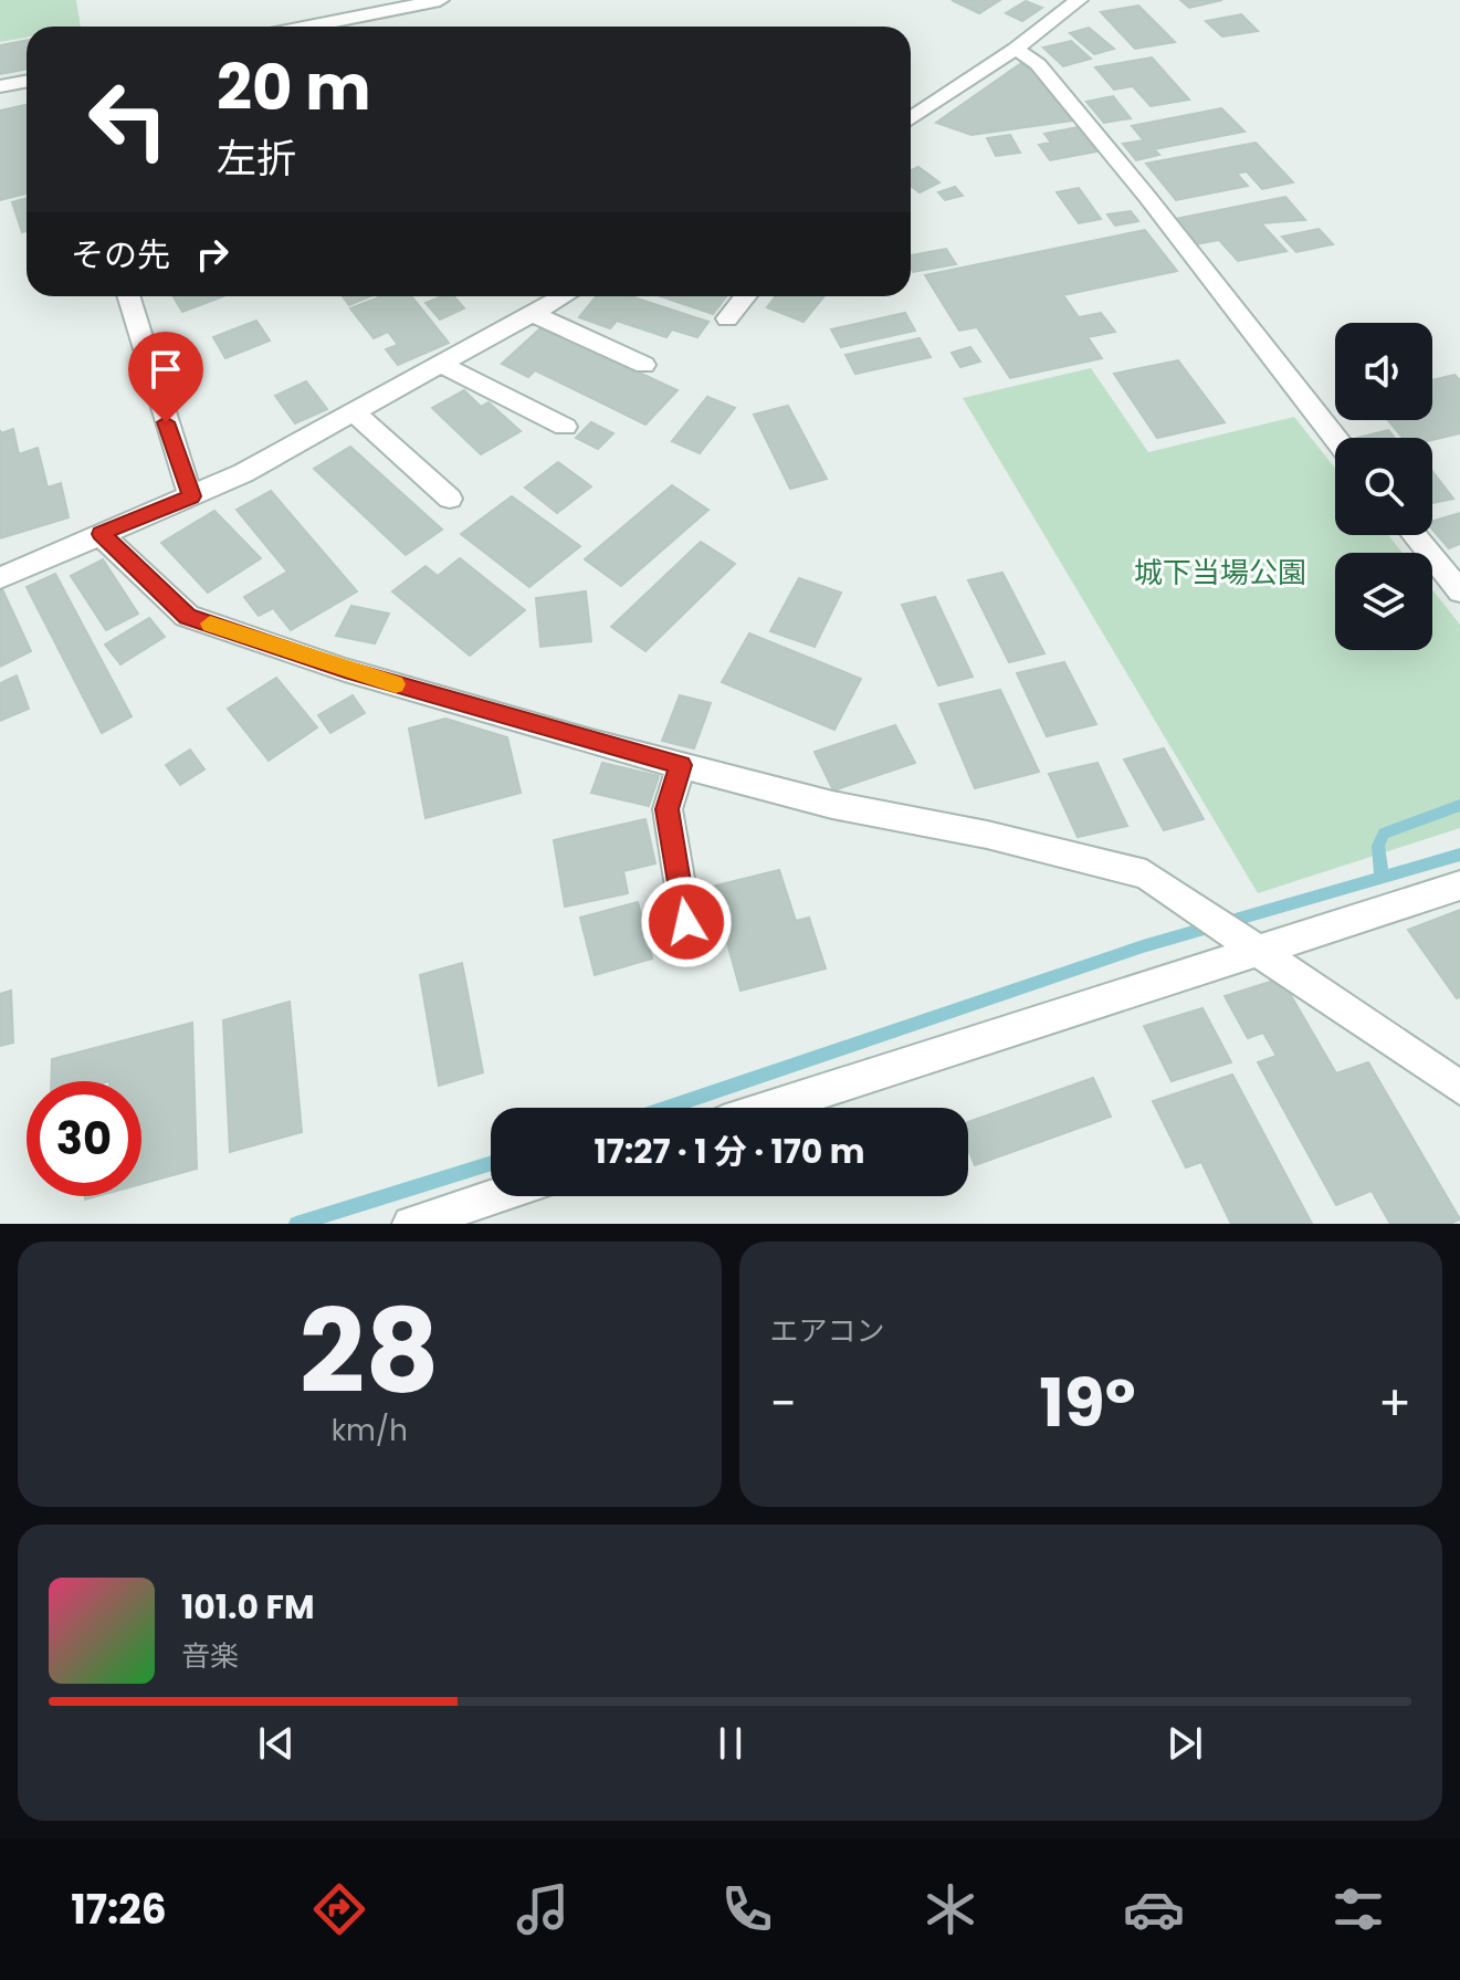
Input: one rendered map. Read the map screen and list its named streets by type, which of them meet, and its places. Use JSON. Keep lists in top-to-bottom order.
{
  "parks": ["城下当場公園"],
  "page": {
    "turn": ["20 m", "左折"],
    "then": "その先",
    "limit": "30",
    "trip": "17:27 · 1 分 · 170 m",
    "tile": [
      ["28", "km/h"],
      "エアコン"
    ],
    "heat": ["−", "19°", "+"],
    "song": ["101.0 FM", "音楽"],
    "tabs": "17:26"
  }
}
